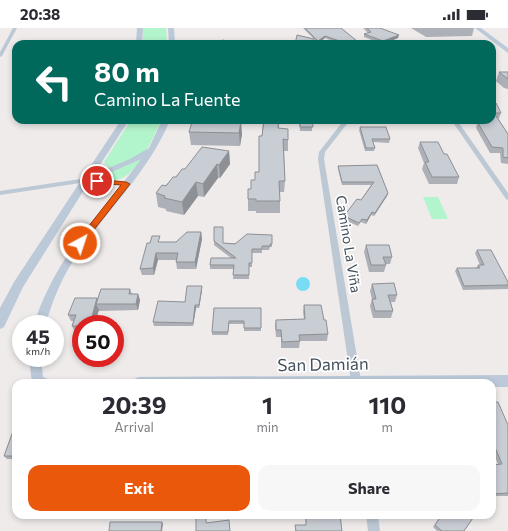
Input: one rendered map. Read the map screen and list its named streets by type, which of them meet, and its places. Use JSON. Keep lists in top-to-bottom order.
{
  "streets": {
    "main road": ["San Damián"],
    "street": ["Camino La Viña"]
  },
  "page": {
    "status": "20:38",
    "turn": ["80 m", "Camino La Fuente"],
    "speed": "45 km/h",
    "limit": "50",
    "eta": [
      "20:39",
      "Arrival",
      "1",
      "min",
      "110",
      "m"
    ],
    "buttons": ["Exit", "Share"]
  }
}
